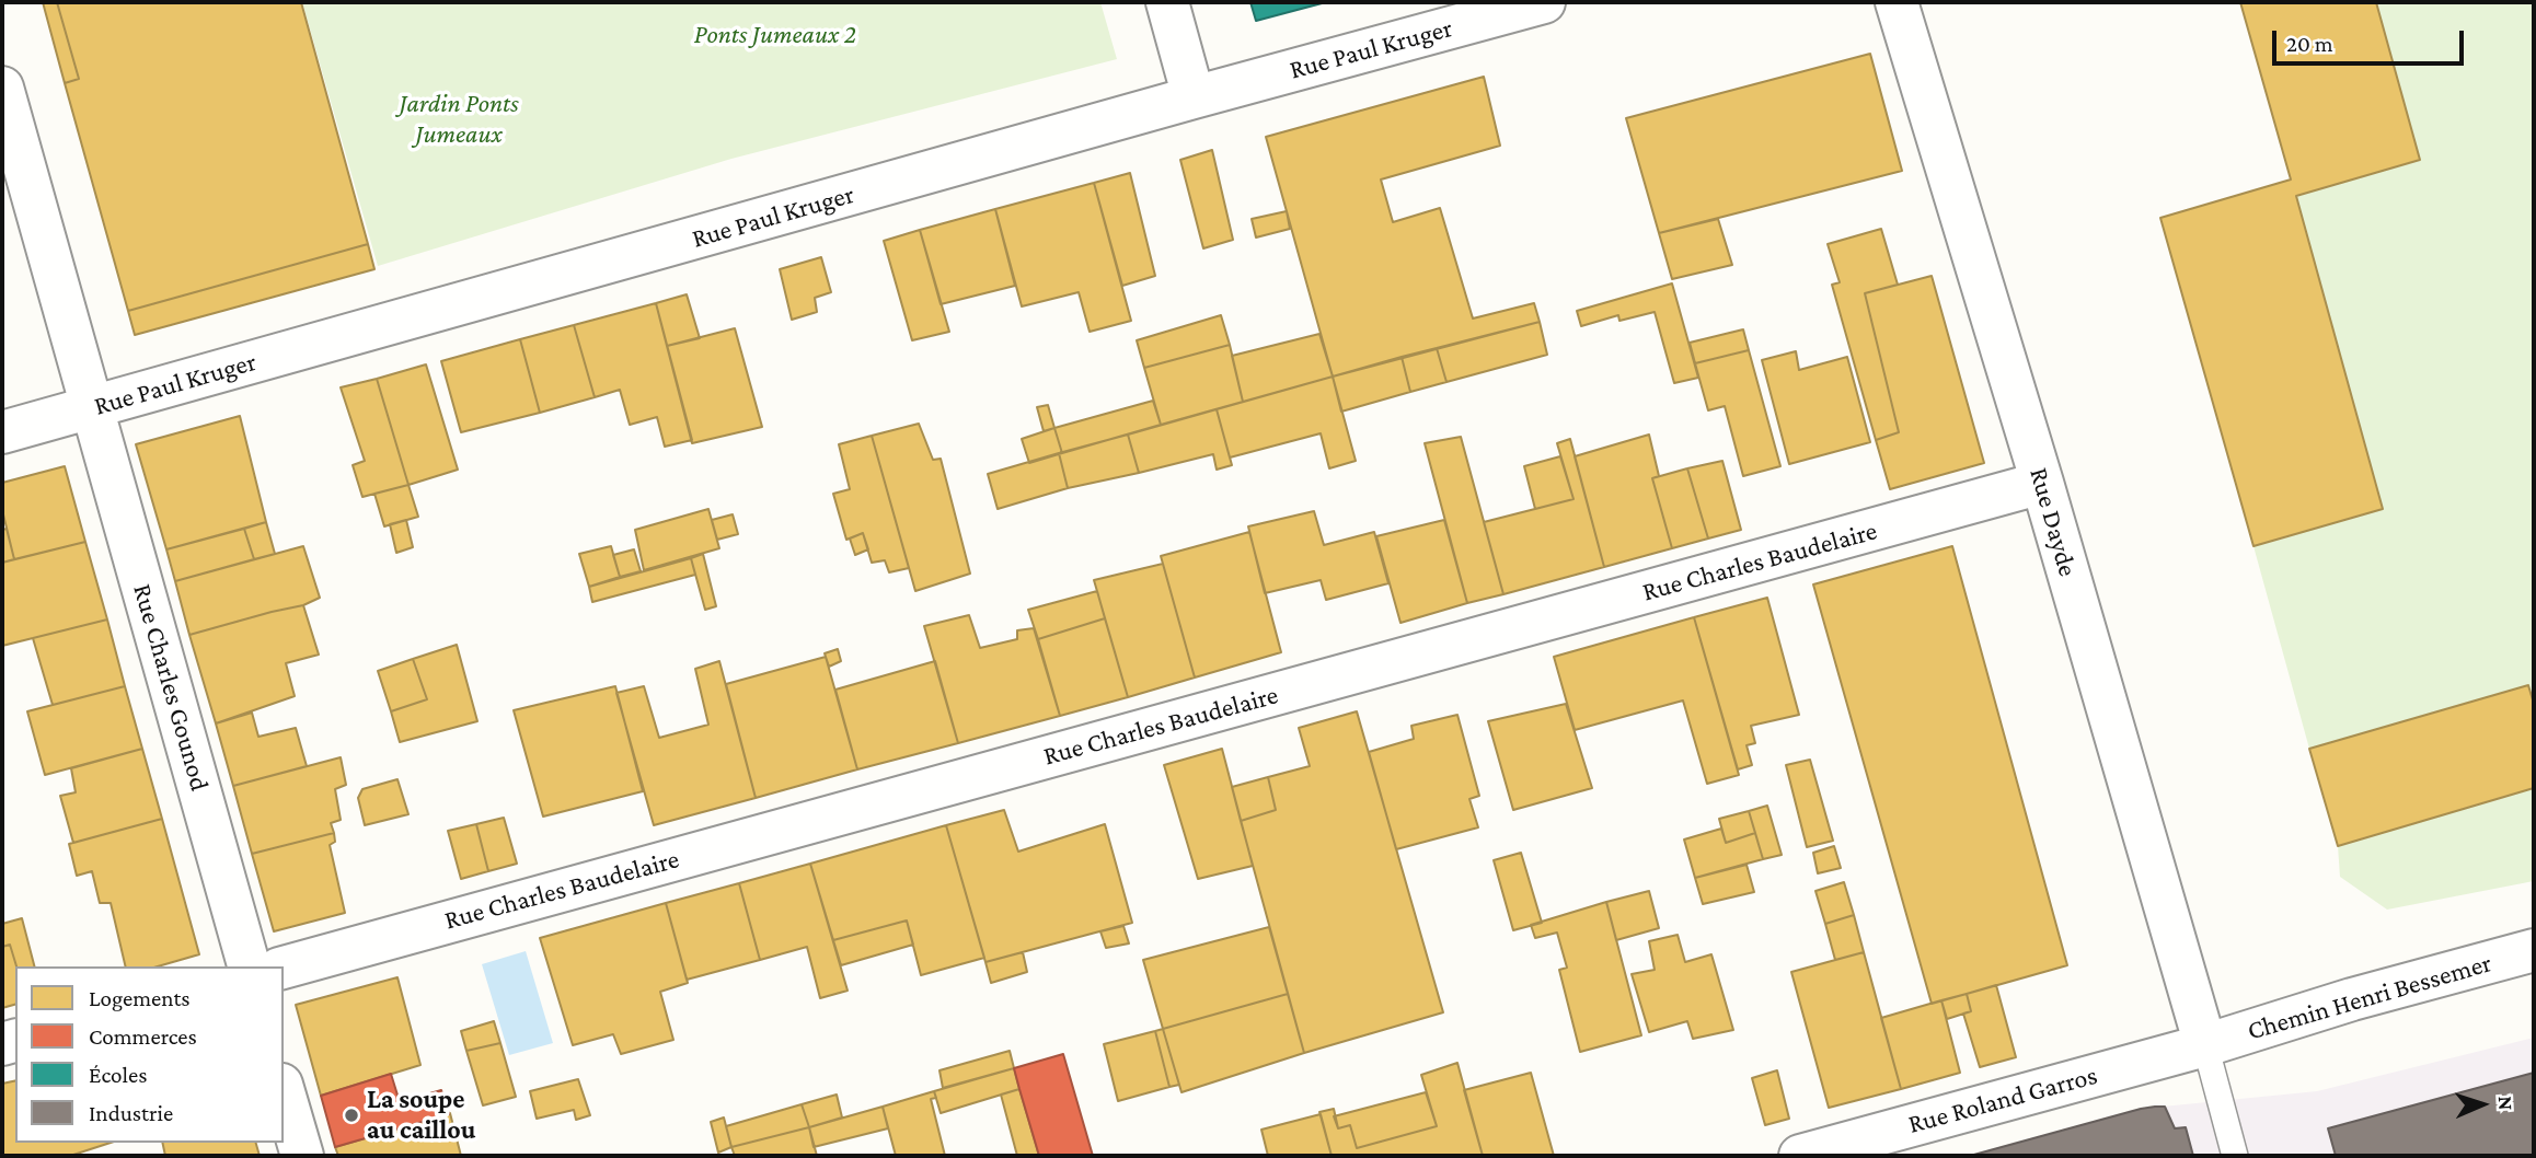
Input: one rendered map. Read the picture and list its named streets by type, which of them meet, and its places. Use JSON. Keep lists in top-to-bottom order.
{
  "streets": {
    "street": [
      "Rue Paul Kruger",
      "Rue Dayde",
      "Rue Charles Baudelaire",
      "Rue Charles Gounod",
      "Chemin Henri Bessemer",
      "Rue Roland Garros"
    ]
  },
  "crossings": [
    ["Rue Paul Kruger", "Rue Charles Gounod"],
    ["Rue Dayde", "Rue Charles Baudelaire"],
    ["Rue Dayde", "Chemin Henri Bessemer"],
    ["Rue Dayde", "Rue Roland Garros"],
    ["Chemin Henri Bessemer", "Rue Roland Garros"]
  ],
  "parks": ["Ponts Jumeaux 2", "Jardin Ponts Jumeaux"],
  "places": ["La soupe au caillou"],
  "legend": [
    "Logements",
    "Commerces",
    "Écoles",
    "Industrie"
  ],
  "scale_bar": "20 m",
  "north": "right"
}
